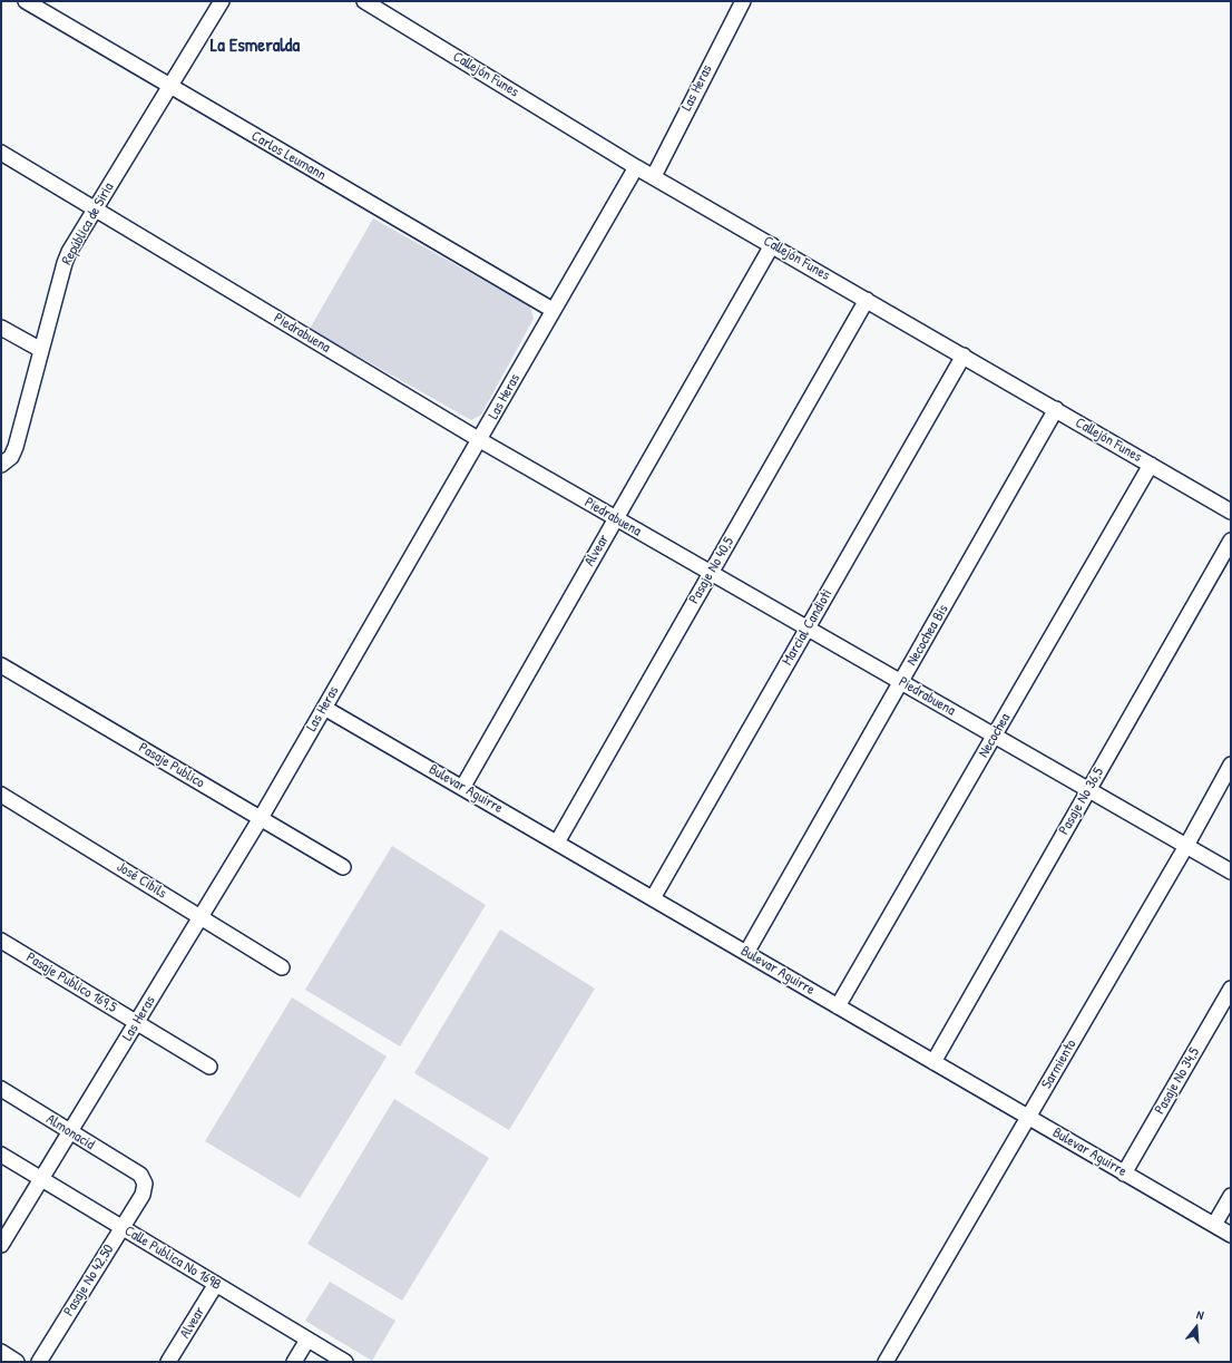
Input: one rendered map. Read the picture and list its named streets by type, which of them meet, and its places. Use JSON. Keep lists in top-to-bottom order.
{
  "streets": {
    "street": [
      "Callejón Funes",
      "Las Heras",
      "Carlos Leumann",
      "República de Siria",
      "Piedrabuena",
      "Alvear",
      "Pasaje No 40,5",
      "Marcial Candioti",
      "Necochea Bis",
      "Necochea",
      "Pasaje Publico",
      "Bulevar Aguirre",
      "Pasaje No 36,5",
      "José Cibils",
      "Pasaje Publico 169,5",
      "Sarmiento",
      "Pasaje No 34,5",
      "Almonacid",
      "Calle Publica No 169B",
      "Pasaje No 42,50"
    ]
  },
  "crossings": [
    ["Callejón Funes", "Las Heras"],
    ["Callejón Funes", "Alvear"],
    ["Callejón Funes", "Pasaje No 40,5"],
    ["Callejón Funes", "Marcial Candioti"],
    ["Callejón Funes", "Necochea Bis"],
    ["Callejón Funes", "Necochea"],
    ["Las Heras", "Carlos Leumann"],
    ["Las Heras", "Piedrabuena"],
    ["Las Heras", "Pasaje Publico"],
    ["Las Heras", "Bulevar Aguirre"],
    ["Las Heras", "José Cibils"],
    ["Las Heras", "Pasaje Publico 169,5"],
    ["Las Heras", "Almonacid"],
    ["Las Heras", "Calle Publica No 169B"],
    ["Carlos Leumann", "República de Siria"],
    ["República de Siria", "Piedrabuena"],
    ["Piedrabuena", "Alvear"],
    ["Piedrabuena", "Pasaje No 40,5"],
    ["Piedrabuena", "Marcial Candioti"],
    ["Piedrabuena", "Necochea Bis"],
    ["Piedrabuena", "Necochea"],
    ["Piedrabuena", "Pasaje No 36,5"],
    ["Piedrabuena", "Sarmiento"],
    ["Alvear", "Bulevar Aguirre"],
    ["Alvear", "Calle Publica No 169B"],
    ["Pasaje No 40,5", "Bulevar Aguirre"],
    ["Marcial Candioti", "Bulevar Aguirre"],
    ["Necochea Bis", "Bulevar Aguirre"],
    ["Necochea", "Bulevar Aguirre"],
    ["Bulevar Aguirre", "Pasaje No 36,5"],
    ["Bulevar Aguirre", "Sarmiento"],
    ["Bulevar Aguirre", "Pasaje No 34,5"],
    ["Almonacid", "Pasaje No 42,50"],
    ["Calle Publica No 169B", "Pasaje No 42,50"]
  ],
  "districts": ["La Esmeralda"],
  "north": "top"
}
